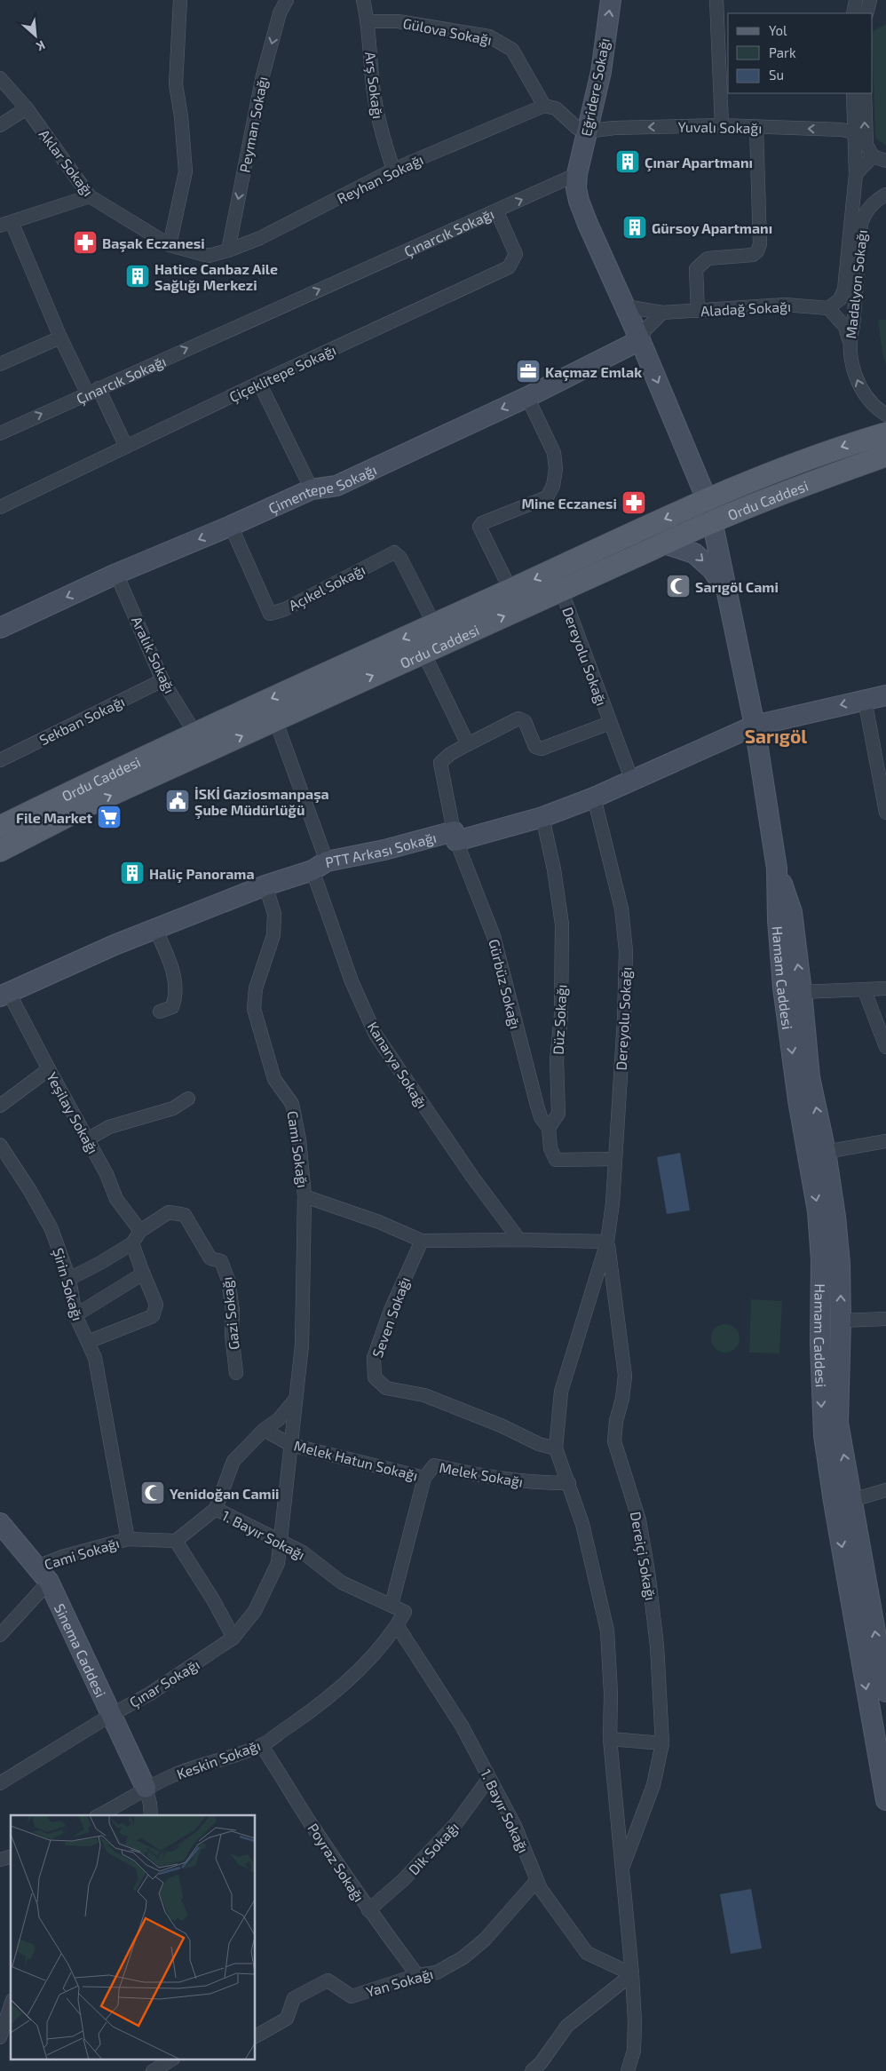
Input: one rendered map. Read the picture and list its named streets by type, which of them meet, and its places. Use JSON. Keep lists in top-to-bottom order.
{
  "streets": {
    "main road": ["Ordu Caddesi"],
    "street": [
      "Gülova Sokağı",
      "Arş Sokağı",
      "Eğridere Sokağı",
      "Peyman Sokağı",
      "Yuvalı Sokağı",
      "Aklar Sokağı",
      "Reyhan Sokağı",
      "Çınarcık Sokağı",
      "Madalyon Sokağı",
      "Aladağ Sokağı",
      "Çiçeklitepe Sokağı",
      "Çimentepe Sokağı",
      "Açıkel Sokağı",
      "Aralık Sokağı",
      "Dereyolu Sokağı",
      "Sekban Sokağı",
      "PTT Arkası Sokağı",
      "Hamam Caddesi",
      "Gürbüz Sokağı",
      "Düz Sokağı",
      "Kanarya Sokağı",
      "Yeşilay Sokağı",
      "Cami Sokağı",
      "Şirin Sokağı",
      "Gazi Sokağı",
      "Seven Sokağı",
      "Melek Hatun Sokağı",
      "Melek Sokağı",
      "1. Bayır Sokağı",
      "Dereiçi Sokağı",
      "Sinema Caddesi",
      "Çınar Sokağı",
      "Keskin Sokağı",
      "Dik Sokağı",
      "Poyraz Sokağı",
      "Yan Sokağı"
    ]
  },
  "crossings": [
    ["Gülova Sokağı", "Arş Sokağı"],
    ["Gülova Sokağı", "Reyhan Sokağı"],
    ["Arş Sokağı", "Reyhan Sokağı"],
    ["Eğridere Sokağı", "Yuvalı Sokağı"],
    ["Eğridere Sokağı", "Çınarcık Sokağı"],
    ["Peyman Sokağı", "Reyhan Sokağı"],
    ["Yuvalı Sokağı", "Madalyon Sokağı"],
    ["Aklar Sokağı", "Reyhan Sokağı"],
    ["Çınarcık Sokağı", "Çiçeklitepe Sokağı"],
    ["Madalyon Sokağı", "Aladağ Sokağı"],
    ["Çimentepe Sokağı", "Açıkel Sokağı"],
    ["Çimentepe Sokağı", "Aralık Sokağı"],
    ["Ordu Caddesi", "Açıkel Sokağı"],
    ["Ordu Caddesi", "Aralık Sokağı"],
    ["Ordu Caddesi", "Dereyolu Sokağı"],
    ["Ordu Caddesi", "Hamam Caddesi"],
    ["Ordu Caddesi", "Kanarya Sokağı"],
    ["Aralık Sokağı", "Sekban Sokağı"],
    ["Dereyolu Sokağı", "PTT Arkası Sokağı"],
    ["Dereyolu Sokağı", "Gürbüz Sokağı"],
    ["Dereyolu Sokağı", "Dereiçi Sokağı"],
    ["PTT Arkası Sokağı", "Hamam Caddesi"],
    ["PTT Arkası Sokağı", "Gürbüz Sokağı"],
    ["PTT Arkası Sokağı", "Düz Sokağı"],
    ["PTT Arkası Sokağı", "Kanarya Sokağı"],
    ["PTT Arkası Sokağı", "Yeşilay Sokağı"],
    ["PTT Arkası Sokağı", "Cami Sokağı"],
    ["Gürbüz Sokağı", "Düz Sokağı"],
    ["Yeşilay Sokağı", "Gazi Sokağı"],
    ["Cami Sokağı", "Şirin Sokağı"],
    ["Cami Sokağı", "Melek Hatun Sokağı"],
    ["Cami Sokağı", "1. Bayır Sokağı"],
    ["Cami Sokağı", "Sinema Caddesi"],
    ["Cami Sokağı", "Çınar Sokağı"],
    ["Melek Hatun Sokağı", "Melek Sokağı"],
    ["Melek Sokağı", "1. Bayır Sokağı"],
    ["1. Bayır Sokağı", "Çınar Sokağı"],
    ["1. Bayır Sokağı", "Keskin Sokağı"],
    ["1. Bayır Sokağı", "Dik Sokağı"],
    ["1. Bayır Sokağı", "Yan Sokağı"],
    ["Sinema Caddesi", "Çınar Sokağı"],
    ["Sinema Caddesi", "Keskin Sokağı"],
    ["Keskin Sokağı", "Poyraz Sokağı"],
    ["Dik Sokağı", "Poyraz Sokağı"],
    ["Poyraz Sokağı", "Yan Sokağı"]
  ],
  "one_way": ["Yuvalı Sokağı", "Çınarcık Sokağı", "Çimentepe Sokağı"],
  "districts": ["Sarıgöl"],
  "places": {
    "building": [
      "Çınar Apartmanı",
      "Gürsoy Apartmanı",
      "Hatice Canbaz Aile Sağlığı Merkezi",
      "Haliç Panorama"
    ],
    "pharmacy": ["Başak Eczanesi", "Mine Eczanesi"],
    "office": ["Kaçmaz Emlak"],
    "mosque": ["Sarıgöl Cami", "Yenidoğan Camii"],
    "public building": ["İSKİ Gaziosmanpaşa Şube Müdürlüğü"],
    "supermarket": ["File Market"]
  },
  "legend": ["Yol", "Park", "Su"],
  "north": "bottom right"
}
